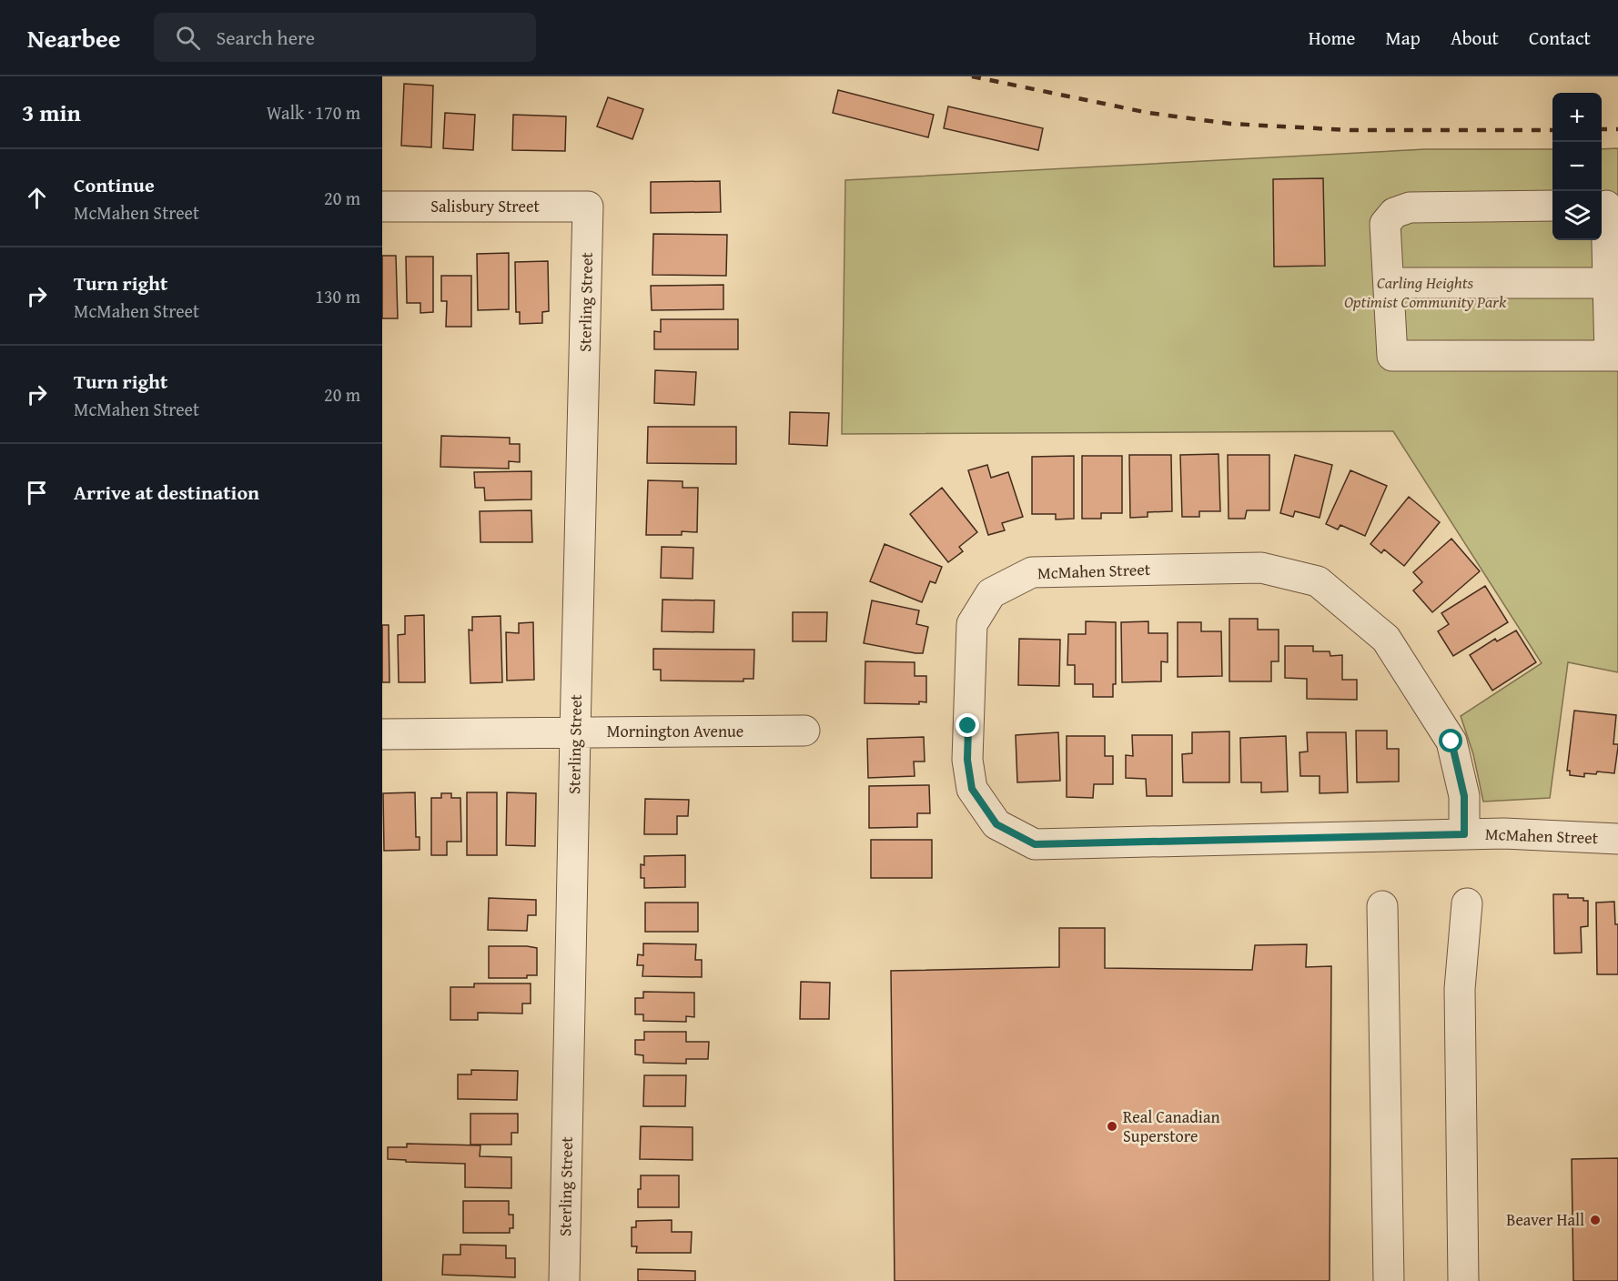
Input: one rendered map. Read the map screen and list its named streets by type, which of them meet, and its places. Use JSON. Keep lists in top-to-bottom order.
{
  "streets": {
    "street": [
      "Salisbury Street",
      "Sterling Street",
      "McMahen Street",
      "Mornington Avenue"
    ]
  },
  "crossings": [
    ["Salisbury Street", "Sterling Street"],
    ["Sterling Street", "Mornington Avenue"]
  ],
  "parks": ["Carling Heights Optimist Community Park"],
  "places": ["Real Canadian Superstore", "Beaver Hall"],
  "page": {
    "header": "Nearbee",
    "search": "Search here",
    "nav": [
      "Home",
      "Map",
      "About",
      "Contact"
    ],
    "heading": ["3 min", "Walk · 170 m"],
    "map_buttons": ["+", "−"],
    "list": [
      ["Continue", "McMahen Street", "20 m"],
      ["Turn right", "McMahen Street", "130 m"],
      ["Turn right", "McMahen Street", "20 m"],
      "Arrive at destination"
    ]
  }
}
